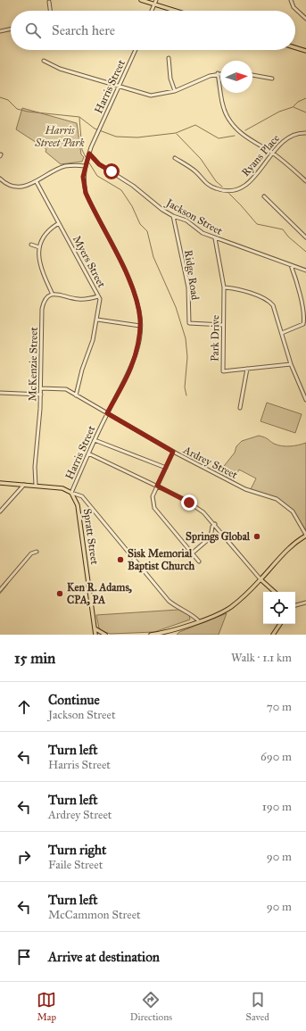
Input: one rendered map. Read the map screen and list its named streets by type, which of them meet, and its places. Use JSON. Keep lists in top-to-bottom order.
{
  "streets": {
    "main road": ["Spratt Street"],
    "street": [
      "Harris Street",
      "Ryans Place",
      "Jackson Street",
      "Myers Street",
      "Ridge Road",
      "Park Drive",
      "McKenzie Street",
      "Ardrey Street"
    ]
  },
  "crossings": [
    ["Harris Street", "Jackson Street"],
    ["Harris Street", "Ardrey Street"],
    ["Harris Street", "Spratt Street"],
    ["Jackson Street", "Ridge Road"],
    ["Jackson Street", "Park Drive"],
    ["Myers Street", "Ardrey Street"],
    ["Ridge Road", "Park Drive"],
    ["McKenzie Street", "Ardrey Street"]
  ],
  "parks": ["Harris Street Park"],
  "places": ["Springs Global", "Sisk Memorial Baptist Church", "Ken R. Adams, CPA, PA"],
  "north": "right",
  "page": {
    "search": "Search here",
    "heading": ["15 min", "Walk · 1.1 km"],
    "list": [
      ["Continue", "Jackson Street", "70 m"],
      ["Turn left", "Harris Street", "690 m"],
      ["Turn left", "Ardrey Street", "190 m"],
      ["Turn right", "Faile Street", "90 m"],
      ["Turn left", "McCammon Street", "90 m"],
      "Arrive at destination"
    ],
    "nav": ["Map", "Directions", "Saved"]
  }
}
